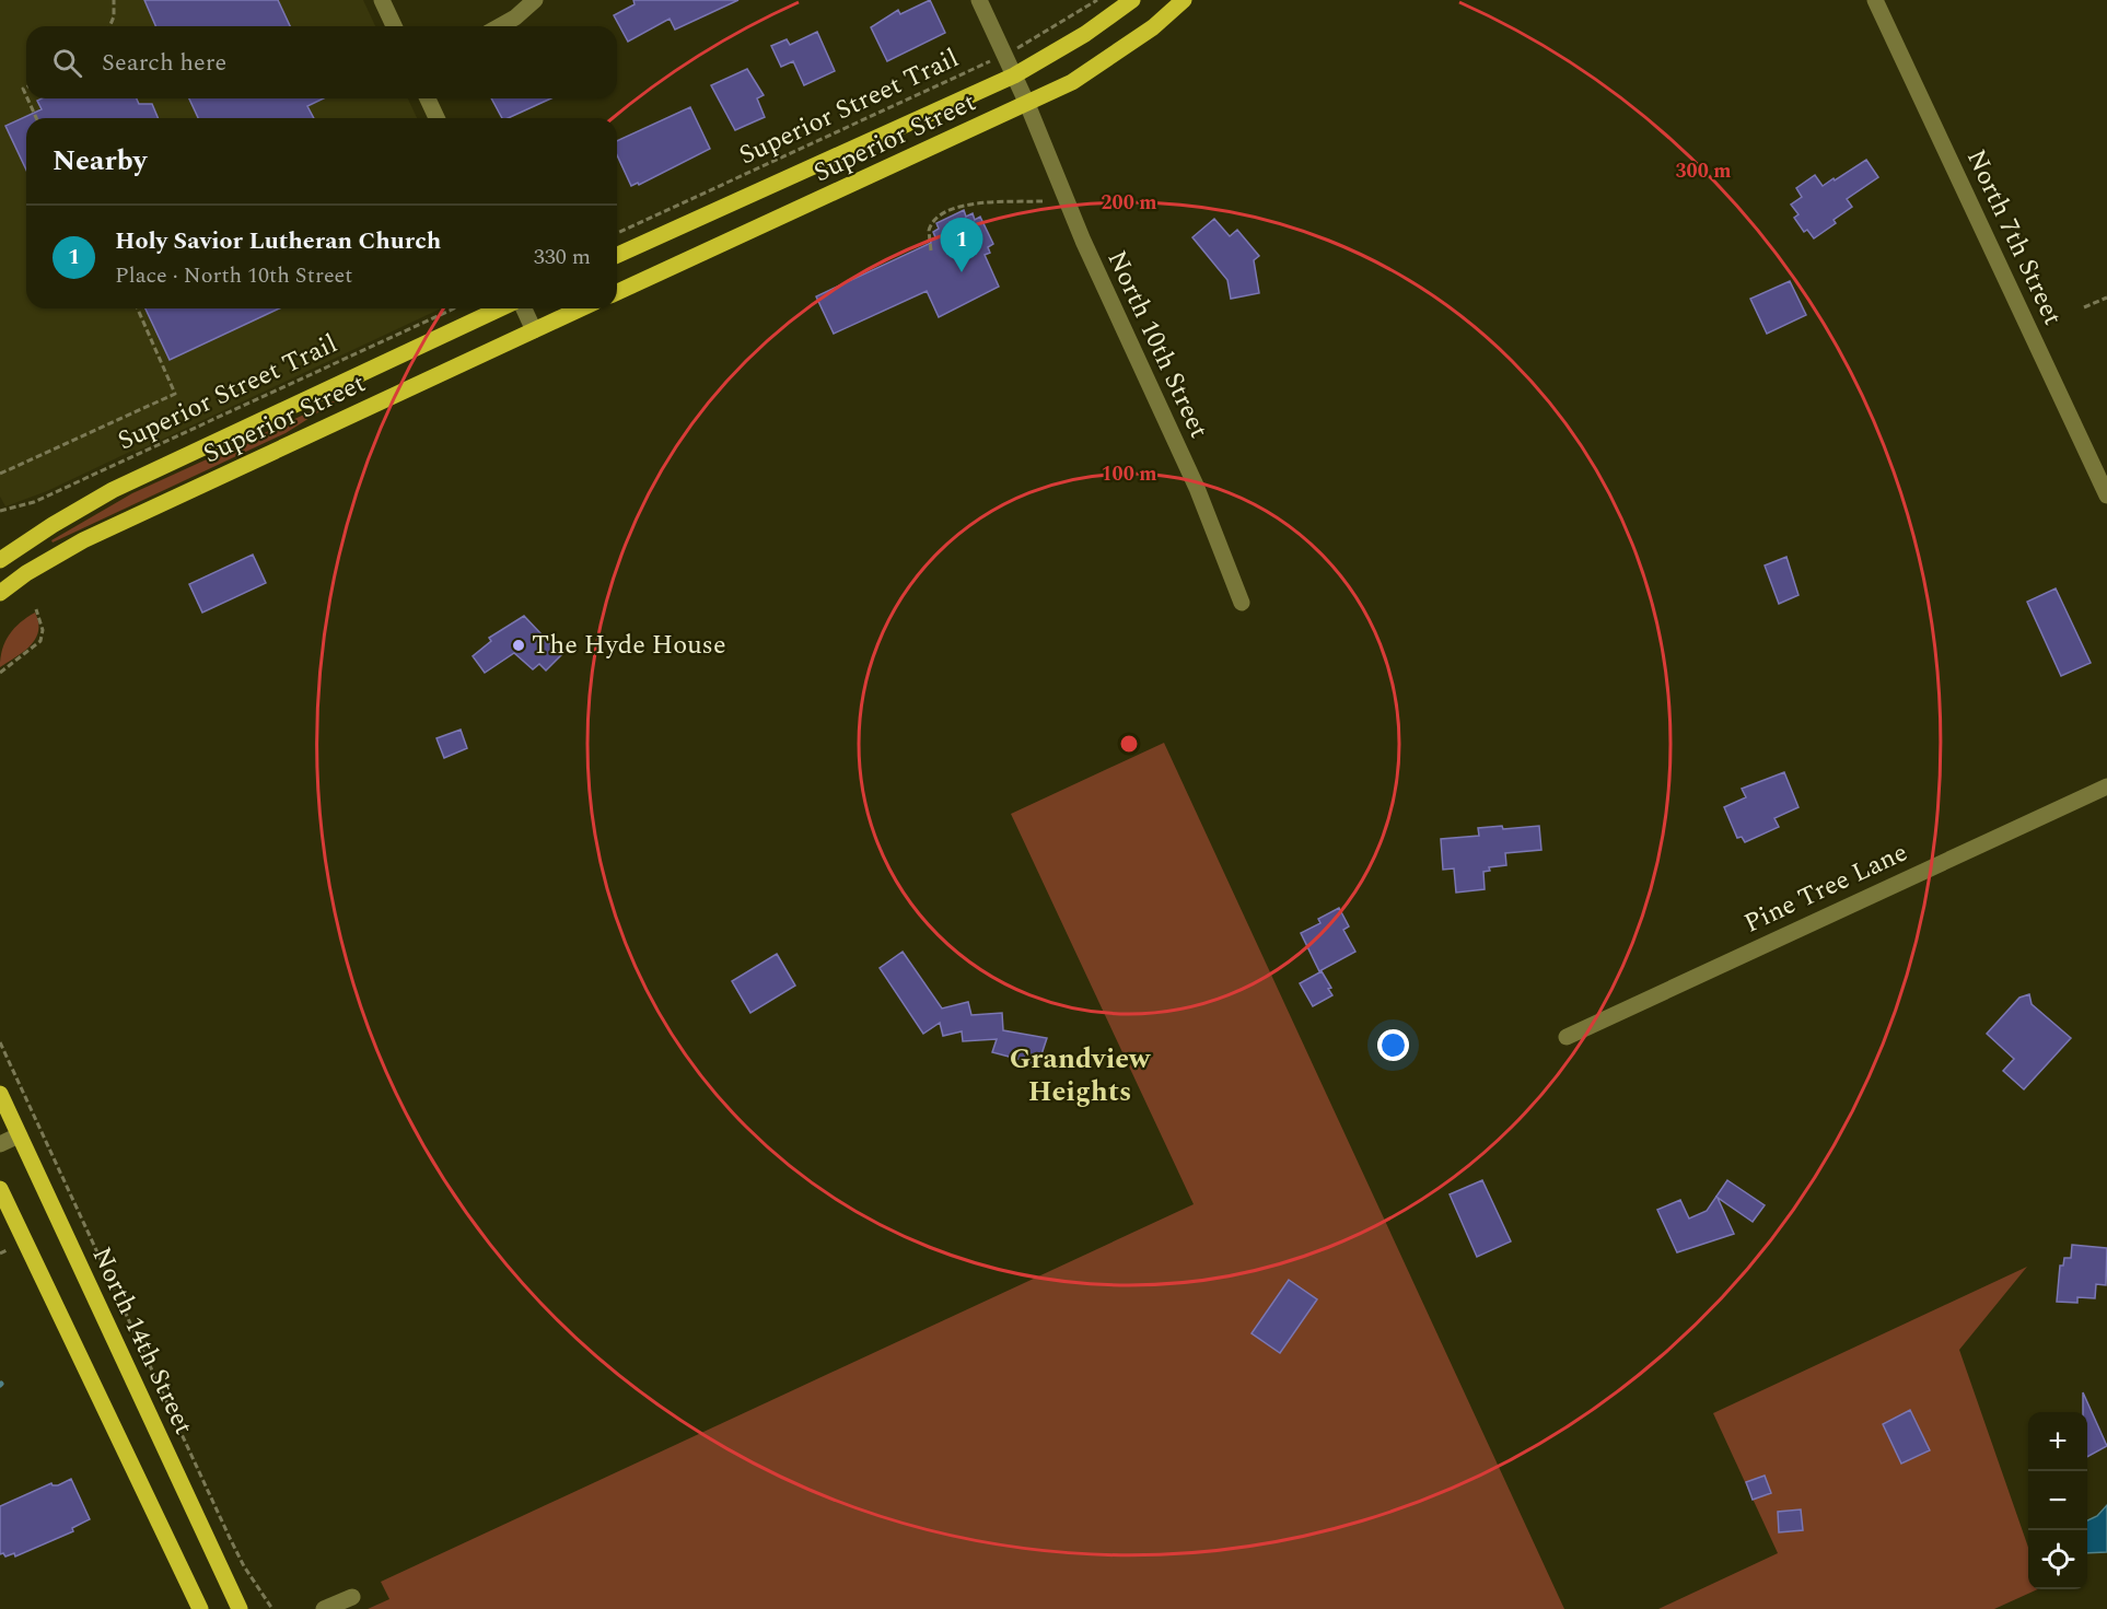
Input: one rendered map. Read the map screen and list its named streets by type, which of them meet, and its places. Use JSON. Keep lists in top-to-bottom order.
{
  "streets": {
    "main road": ["Superior Street", "North 14th Street"],
    "street": ["North 7th Street", "North 10th Street", "Pine Tree Lane"],
    "path": ["Superior Street Trail"]
  },
  "crossings": [
    ["Superior Street Trail", "North 10th Street"],
    ["Superior Street", "North 10th Street"]
  ],
  "districts": ["Grandview Heights"],
  "places": ["The Hyde House"],
  "page": {
    "search": "Search here",
    "heading": "Nearby",
    "list": [
      {
        "mark": "1",
        "name": "Holy Savior Lutheran Church",
        "note": "Place · North 10th Street",
        "value": "330 m"
      }
    ],
    "pins": "1",
    "map_buttons": ["+", "−"]
  },
  "rings": ["300 m", "200 m", "100 m"]
}
